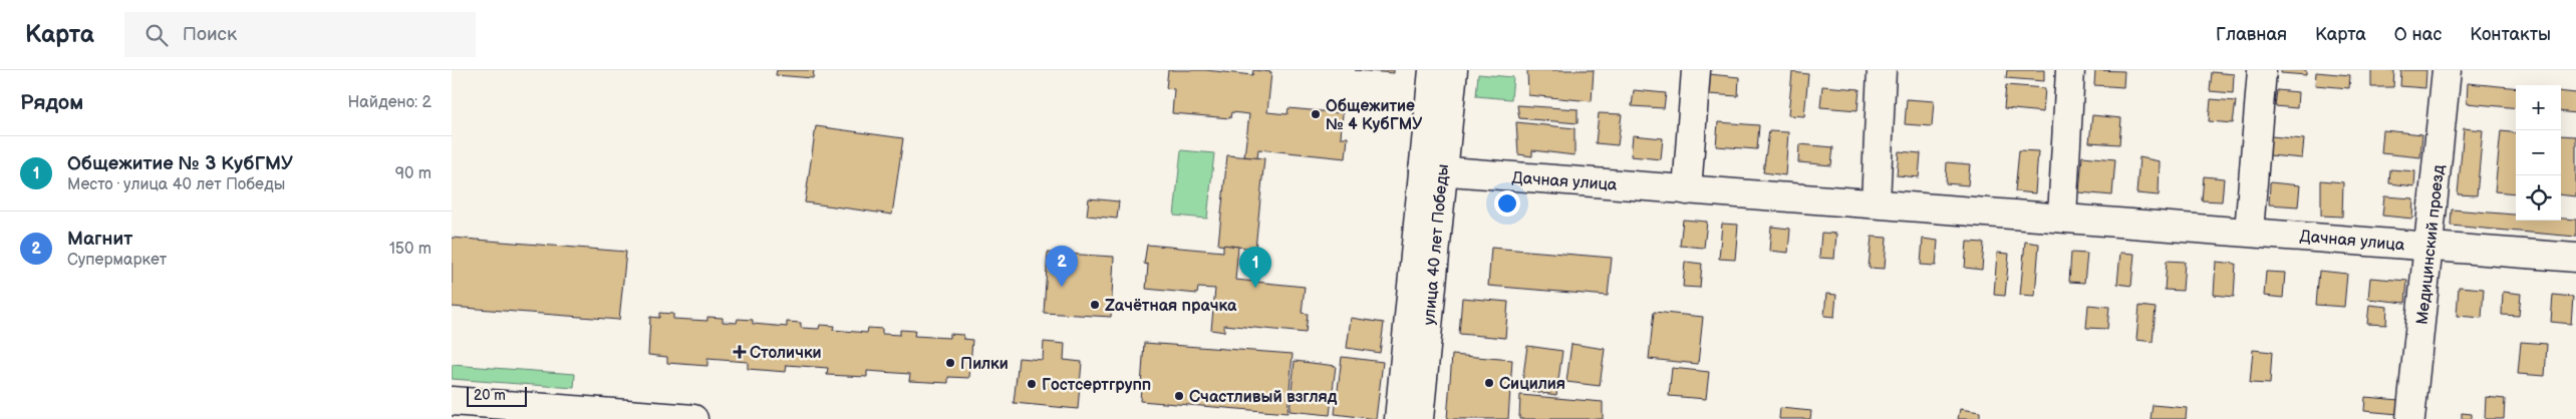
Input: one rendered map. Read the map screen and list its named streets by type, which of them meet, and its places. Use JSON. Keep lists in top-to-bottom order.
{
  "streets": {
    "street": ["Дачная улица", "улица 40 лет Победы", "Медицинский проезд"]
  },
  "crossings": [
    ["Дачная улица", "улица 40 лет Победы"],
    ["Дачная улица", "Медицинский проезд"]
  ],
  "places": {
    "other": [
      "Общежитие № 4 КубГМУ",
      "Zачётная прачка",
      "Пилки",
      "Сицилия",
      "Гостсертгрупп",
      "Счастливый взгляд"
    ],
    "health": ["Столички"]
  },
  "scale_bar": "20 m",
  "page": {
    "header": "Карта",
    "search": "Поиск",
    "nav": [
      "Главная",
      "Карта",
      "О нас",
      "Контакты"
    ],
    "heading": ["Рядом", "Найдено: 2"],
    "map_buttons": ["+", "−"],
    "list": [
      {
        "mark": "1",
        "name": "Общежитие № 3 КубГМУ",
        "note": "Место · улица 40 лет Победы",
        "value": "90 m"
      },
      {
        "mark": "2",
        "name": "Магнит",
        "note": "Супермаркет",
        "value": "150 m"
      }
    ],
    "pins": ["2", "1"],
    "scale": "20 m"
  }
}
